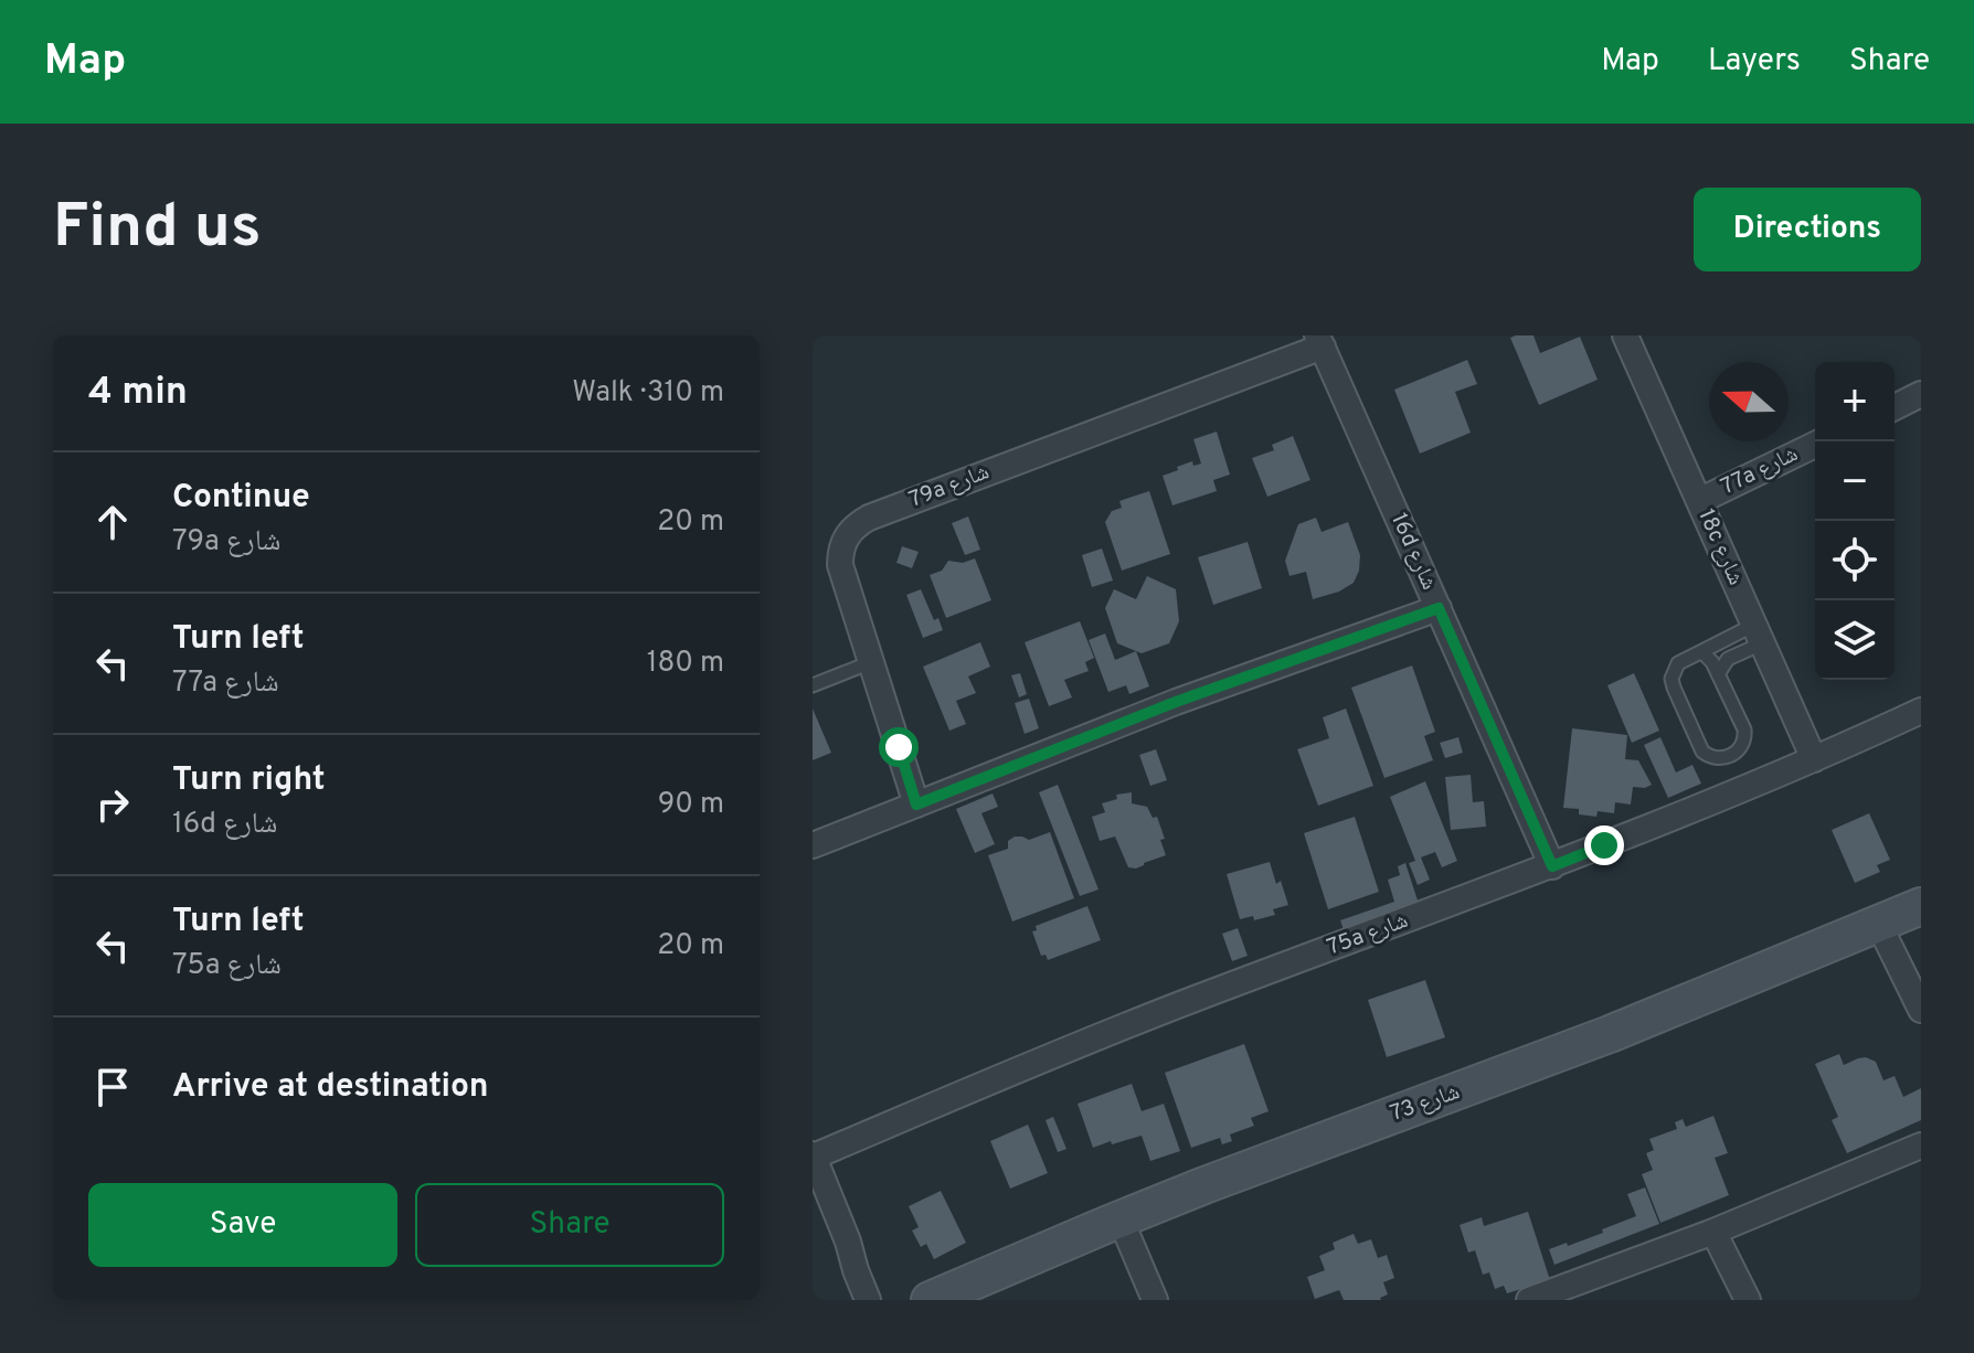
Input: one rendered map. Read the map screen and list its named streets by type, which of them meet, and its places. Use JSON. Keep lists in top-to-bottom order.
{
  "streets": {
    "street": [
      "77a شارع",
      "79a شارع",
      "18c شارع",
      "16d شارع",
      "75a شارع",
      "شارع 73"
    ]
  },
  "crossings": [
    ["77a شارع", "18c شارع"],
    ["79a شارع", "16d شارع"],
    ["18c شارع", "75a شارع"],
    ["16d شارع", "75a شارع"]
  ],
  "north": "left",
  "page": {
    "header": "Map",
    "nav": ["Map", "Layers", "Share"],
    "buttons": [
      "Directions",
      ["Save", "Share"]
    ],
    "title": "Find us",
    "heading": ["4 min", "Walk · 310 m"],
    "map_buttons": ["+", "−"],
    "list": [
      ["Continue", "79a شارع", "20 m"],
      ["Turn left", "77a شارع", "180 m"],
      ["Turn right", "16d شارع", "90 m"],
      ["Turn left", "75a شارع", "20 m"],
      "Arrive at destination"
    ]
  }
}
